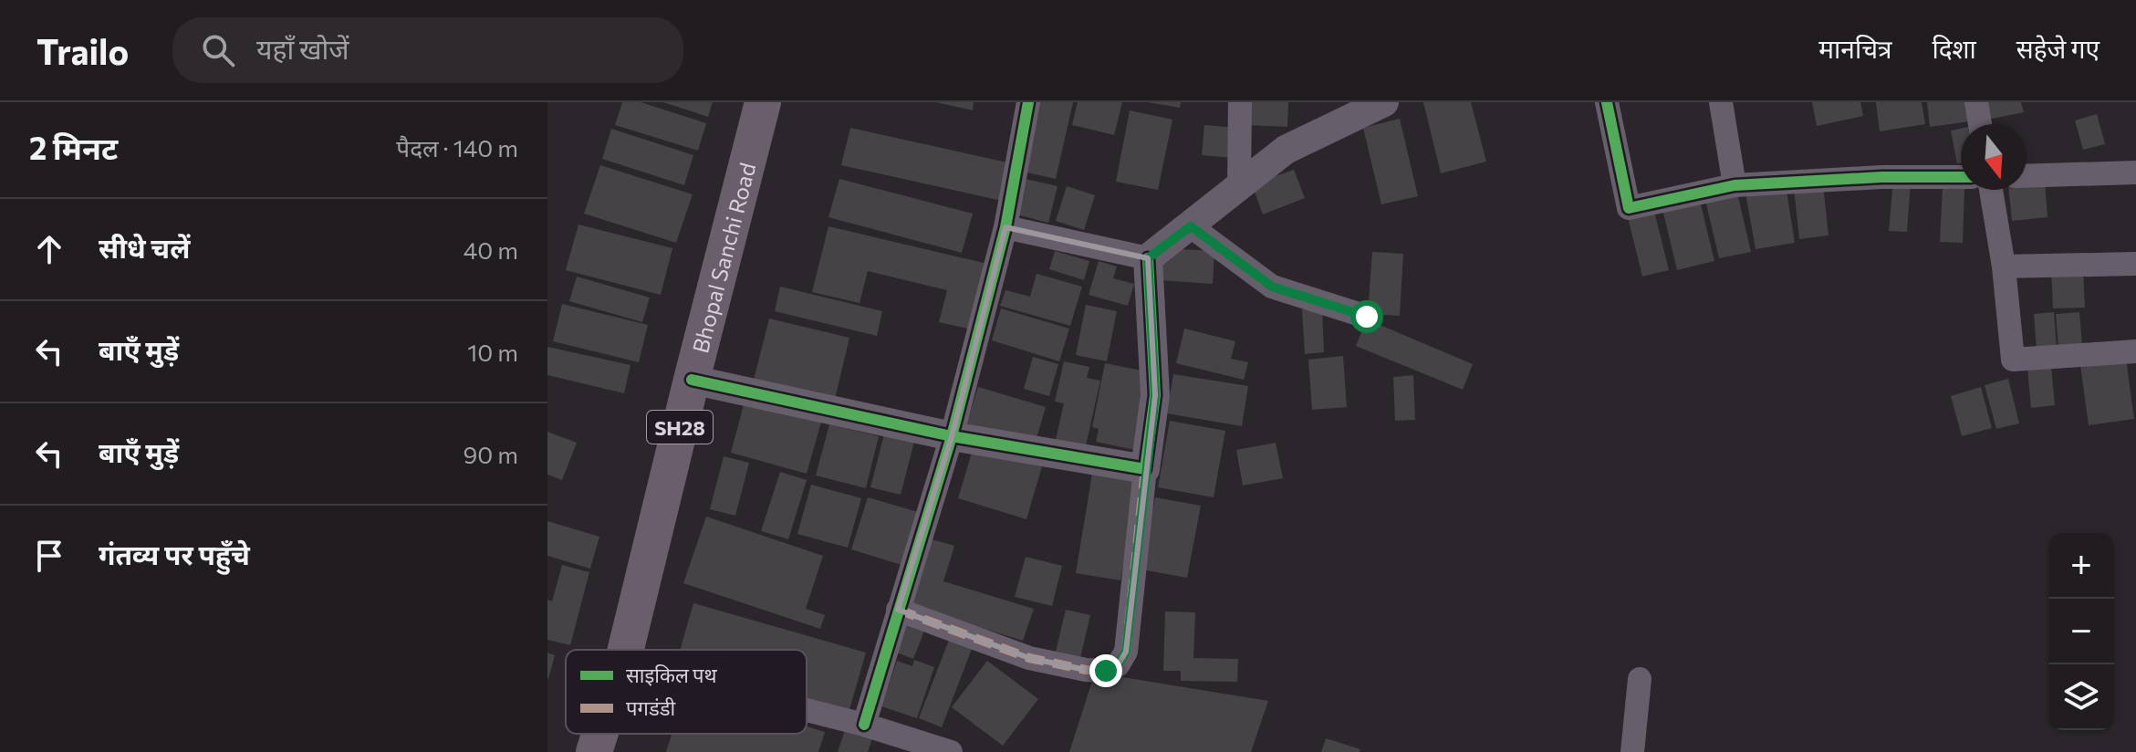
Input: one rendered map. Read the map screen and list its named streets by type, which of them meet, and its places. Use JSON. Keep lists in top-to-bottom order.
{
  "streets": {
    "main road": ["Bhopal Sanchi Road", "SH28"]
  },
  "legend": ["साइकिल पथ", "पगडंडी"],
  "north": "bottom",
  "page": {
    "header": "Trailo",
    "search": "यहाँ खोजें",
    "nav": ["मानचित्र", "दिशा", "सहेजे गए"],
    "heading": ["2 मिनट", "पैदल · 140 m"],
    "list": [
      ["सीधे चलें", "40 m"],
      ["बाएँ मुड़ें", "10 m"],
      ["बाएँ मुड़ें", "90 m"],
      "गंतव्य पर पहुँचे"
    ],
    "map_buttons": ["+", "−"]
  }
}
